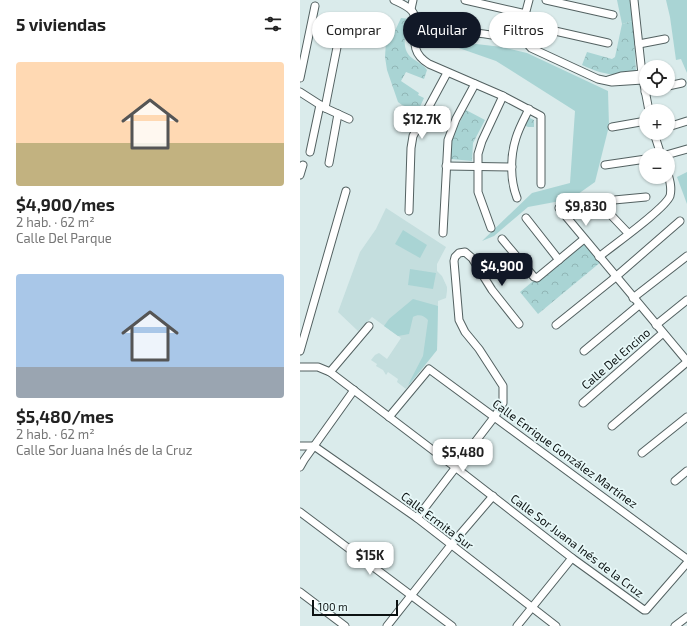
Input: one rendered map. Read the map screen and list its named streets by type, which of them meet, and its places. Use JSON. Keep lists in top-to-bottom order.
{
  "streets": {
    "street": [
      "Calle Del Encino",
      "Calle Enrique González Martínez",
      "Calle Ermita Sur",
      "Calle Sor Juana Inés de la Cruz"
    ]
  },
  "crossings": [
    ["Calle Enrique González Martínez", "Calle Sor Juana Inés de la Cruz"]
  ],
  "scale_bar": "100 m",
  "page": {
    "heading": "5 viviendas",
    "chip": ["Comprar", "Alquilar", "Filtros"],
    "list": [
      {
        "name": "$4,900/mes",
        "note": "2 hab. · 62 m² · Calle Del Parque"
      },
      {
        "name": "$5,480/mes",
        "note": "2 hab. · 62 m² · Calle Sor Juana Inés de la Cruz"
      }
    ],
    "map_buttons": ["+", "−"],
    "price": [
      "$12.7K",
      "$9,830",
      "$4,900",
      "$5,480",
      "$15K"
    ],
    "scale": "100 m"
  }
}
